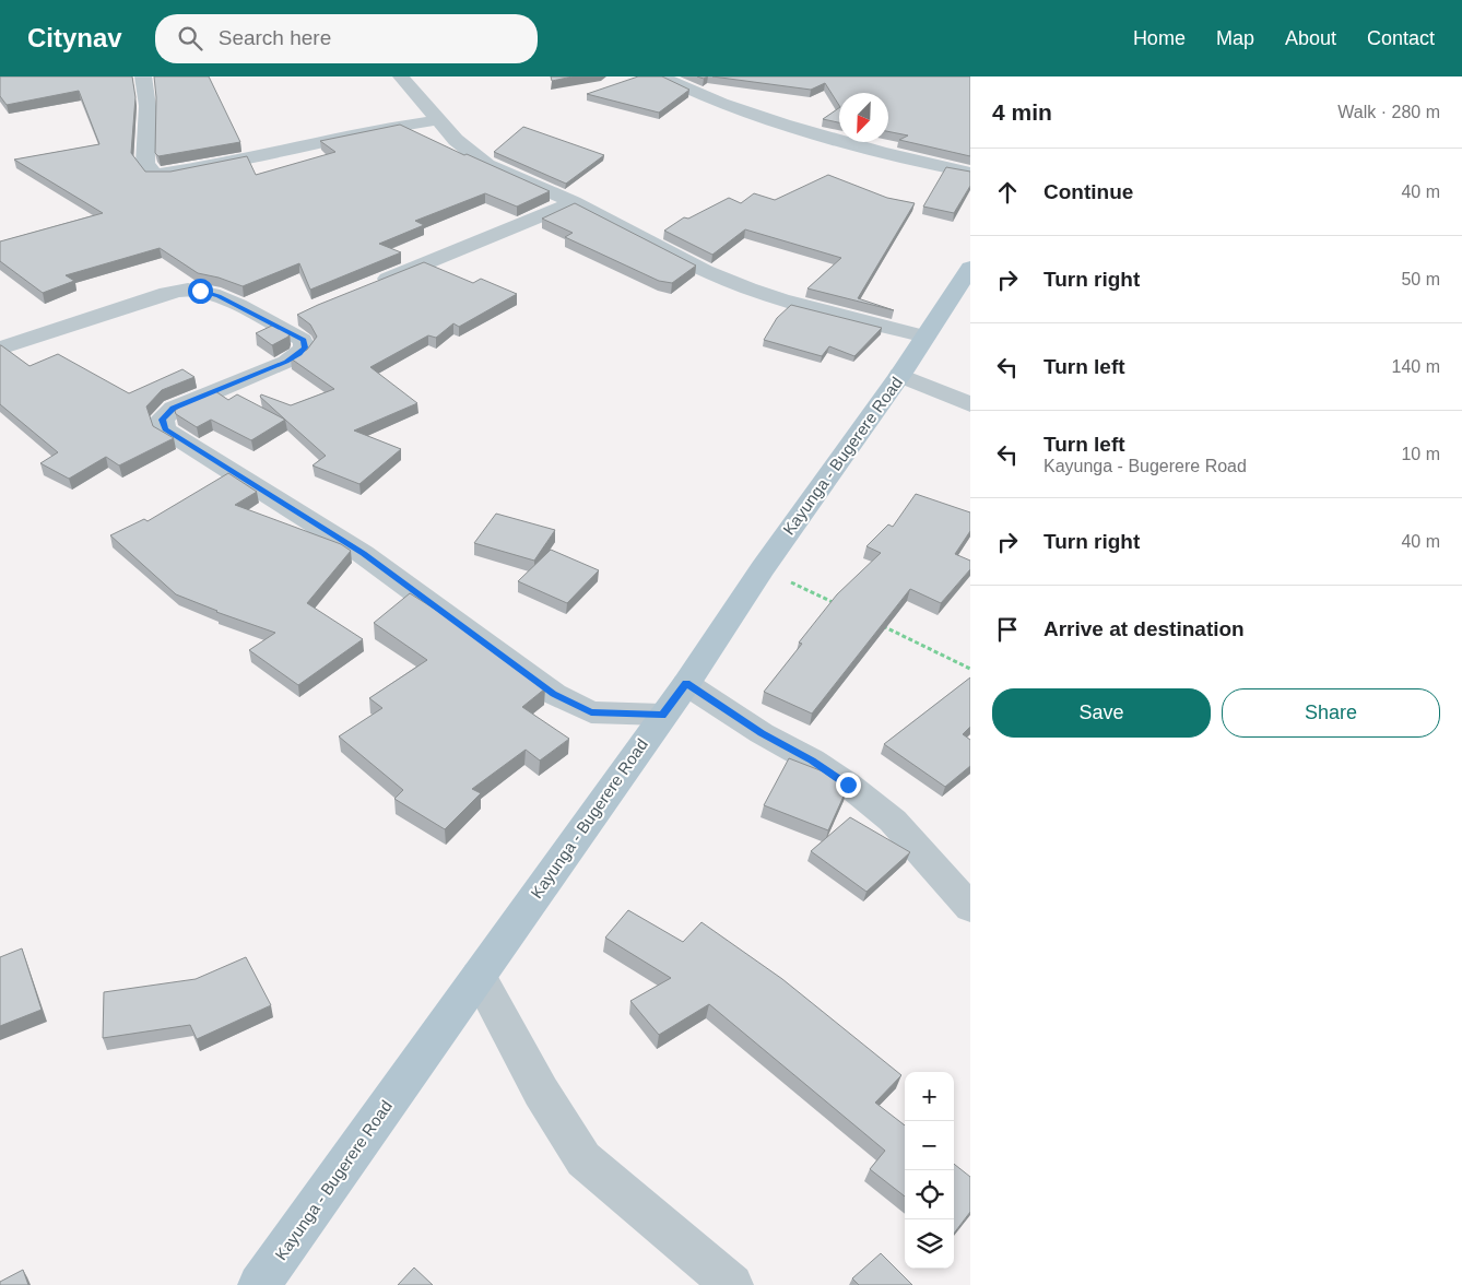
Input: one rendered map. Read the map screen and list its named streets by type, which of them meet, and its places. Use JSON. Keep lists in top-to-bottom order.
{
  "streets": {
    "main road": ["Kayunga - Bugerere Road"]
  },
  "north": "bottom left",
  "page": {
    "header": "Citynav",
    "search": "Search here",
    "nav": [
      "Home",
      "Map",
      "About",
      "Contact"
    ],
    "heading": ["4 min", "Walk · 280 m"],
    "list": [
      ["Continue", "40 m"],
      ["Turn right", "50 m"],
      ["Turn left", "140 m"],
      ["Turn left", "Kayunga - Bugerere Road", "10 m"],
      ["Turn right", "40 m"],
      "Arrive at destination"
    ],
    "buttons": ["Save", "Share"],
    "map_buttons": ["+", "−"]
  }
}
